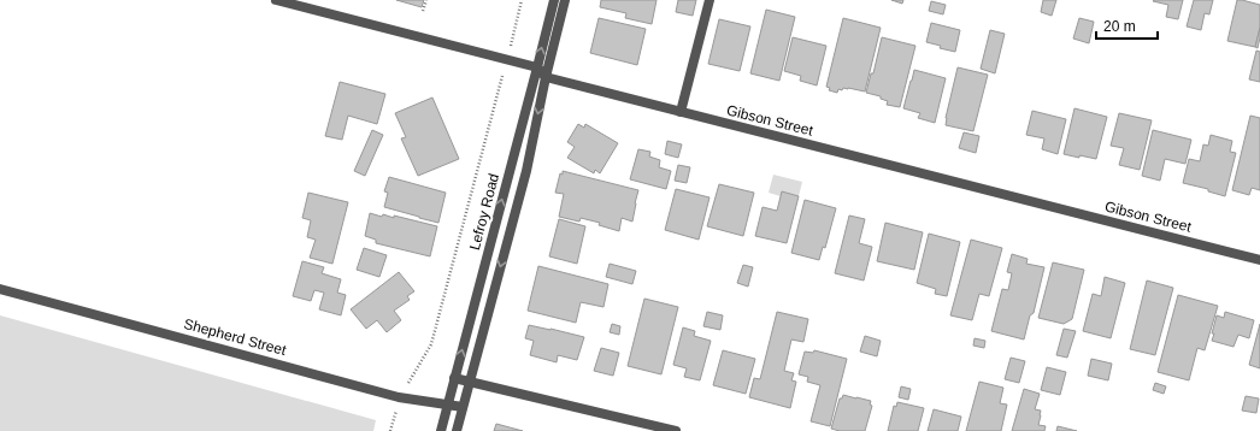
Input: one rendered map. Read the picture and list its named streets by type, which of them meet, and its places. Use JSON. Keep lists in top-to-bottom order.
{
  "streets": {
    "street": ["Gibson Street", "Lefroy Road", "Shepherd Street"]
  },
  "crossings": [
    ["Gibson Street", "Lefroy Road"],
    ["Lefroy Road", "Shepherd Street"]
  ],
  "scale_bar": "20 m"
}
